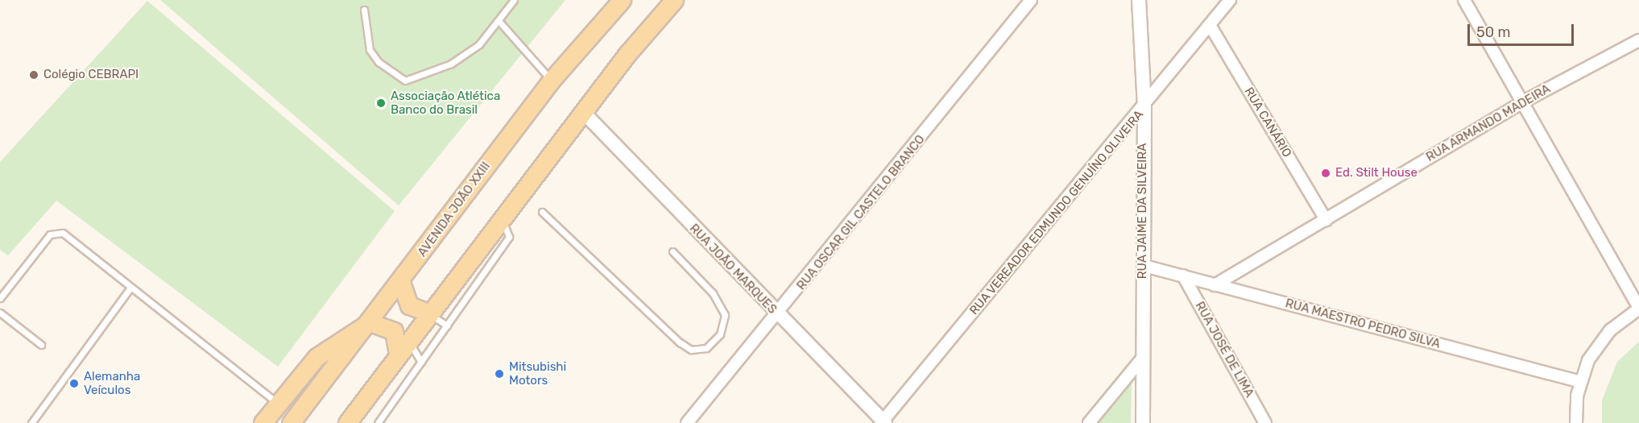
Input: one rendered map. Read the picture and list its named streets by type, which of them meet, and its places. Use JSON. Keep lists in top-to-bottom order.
{
  "streets": {
    "main road": ["AVENIDA JOÃO XXIII"],
    "street": [
      "RUA CANÁRIO",
      "RUA ARMANDO MADEIRA",
      "RUA JAIME DA SILVEIRA",
      "RUA OSCAR GIL CASTELO BRANCO",
      "RUA VEREADOR EDMUNDO GENUÍNO OLIVEIRA",
      "RUA JOÃO MARQUES",
      "RUA MAESTRO PEDRO SILVA",
      "RUA JOSÉ DE LIMA"
    ]
  },
  "crossings": [
    ["RUA CANÁRIO", "RUA ARMANDO MADEIRA"],
    ["RUA CANÁRIO", "RUA VEREADOR EDMUNDO GENUÍNO OLIVEIRA"],
    ["RUA ARMANDO MADEIRA", "RUA MAESTRO PEDRO SILVA"],
    ["RUA JAIME DA SILVEIRA", "RUA VEREADOR EDMUNDO GENUÍNO OLIVEIRA"],
    ["RUA JAIME DA SILVEIRA", "RUA MAESTRO PEDRO SILVA"],
    ["RUA OSCAR GIL CASTELO BRANCO", "RUA JOÃO MARQUES"],
    ["RUA VEREADOR EDMUNDO GENUÍNO OLIVEIRA", "RUA JOÃO MARQUES"],
    ["RUA MAESTRO PEDRO SILVA", "RUA JOSÉ DE LIMA"]
  ],
  "places": [
    "Colégio CEBRAPI",
    "Associação Atlética Banco do Brasil",
    "Ed. Stilt House",
    "Mitsubishi Motors",
    "Alemanha Veículos"
  ],
  "scale_bar": "50 m"
}
